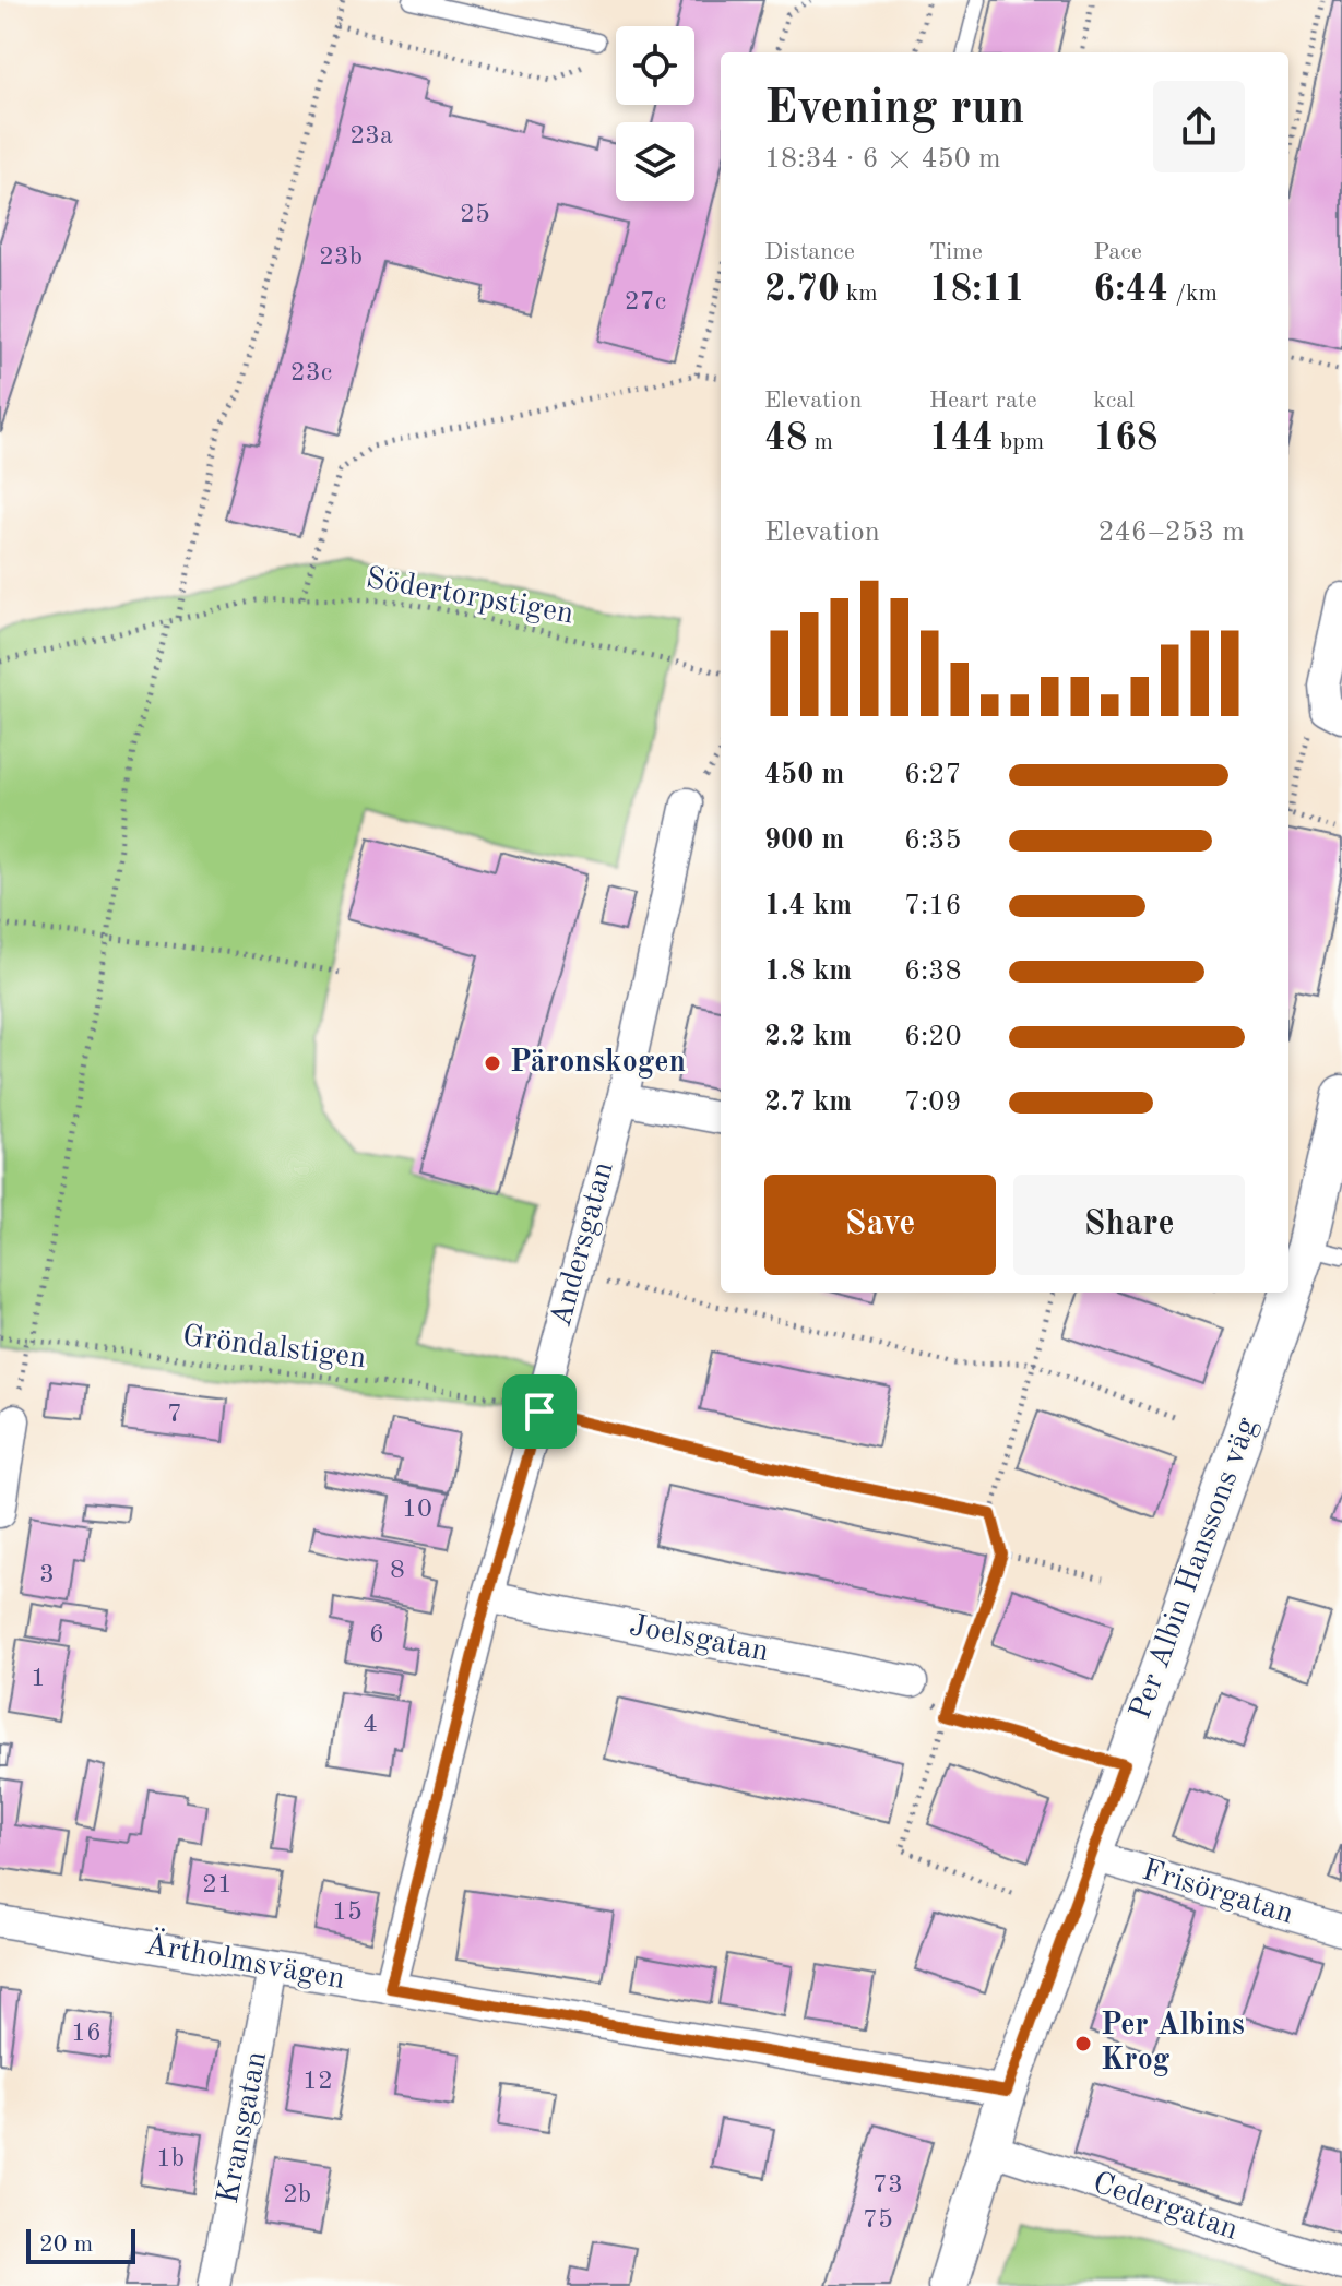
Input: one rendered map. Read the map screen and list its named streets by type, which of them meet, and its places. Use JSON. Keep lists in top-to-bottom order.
{
  "streets": {
    "street": [
      "Andersgatan",
      "Per Albin Hanssons väg",
      "Joelsgatan",
      "Frisörgatan",
      "Ärtholmsvägen",
      "Kransgatan",
      "Cedergatan"
    ],
    "path": ["Södertorpstigen", "Gröndalstigen"]
  },
  "crossings": [
    ["Andersgatan", "Gröndalstigen"],
    ["Andersgatan", "Joelsgatan"],
    ["Andersgatan", "Ärtholmsvägen"],
    ["Per Albin Hanssons väg", "Frisörgatan"],
    ["Per Albin Hanssons väg", "Ärtholmsvägen"],
    ["Per Albin Hanssons väg", "Cedergatan"],
    ["Ärtholmsvägen", "Kransgatan"]
  ],
  "places": ["Päronskogen", "Per Albins Krog"],
  "house_numbers": [
    "23a",
    "25",
    "23b",
    "27c",
    "23c",
    "7",
    "10",
    "8",
    "3",
    "6",
    "1",
    "4",
    "21",
    "15",
    "16",
    "12",
    "1b",
    "73",
    "2b",
    "75"
  ],
  "scale_bar": "20 m",
  "page": {
    "heading": ["Evening run", "18:34 · 6 × 450 m"],
    "stats": [
      ["Distance", "2.70 km"],
      ["Time", "18:11"],
      ["Pace", "6:44 /km"],
      ["Elevation", "48 m"],
      ["Heart rate", "144 bpm"],
      ["kcal", "168"]
    ],
    "chart": ["Elevation", "246–253 m"],
    "list": [
      {
        "name": "450 m",
        "note": "6:27"
      },
      {
        "name": "900 m",
        "note": "6:35"
      },
      {
        "name": "1.4 km",
        "note": "7:16"
      },
      {
        "name": "1.8 km",
        "note": "6:38"
      },
      {
        "name": "2.2 km",
        "note": "6:20"
      },
      {
        "name": "2.7 km",
        "note": "7:09"
      }
    ],
    "buttons": ["Save", "Share"],
    "scale": "20 m"
  }
}
